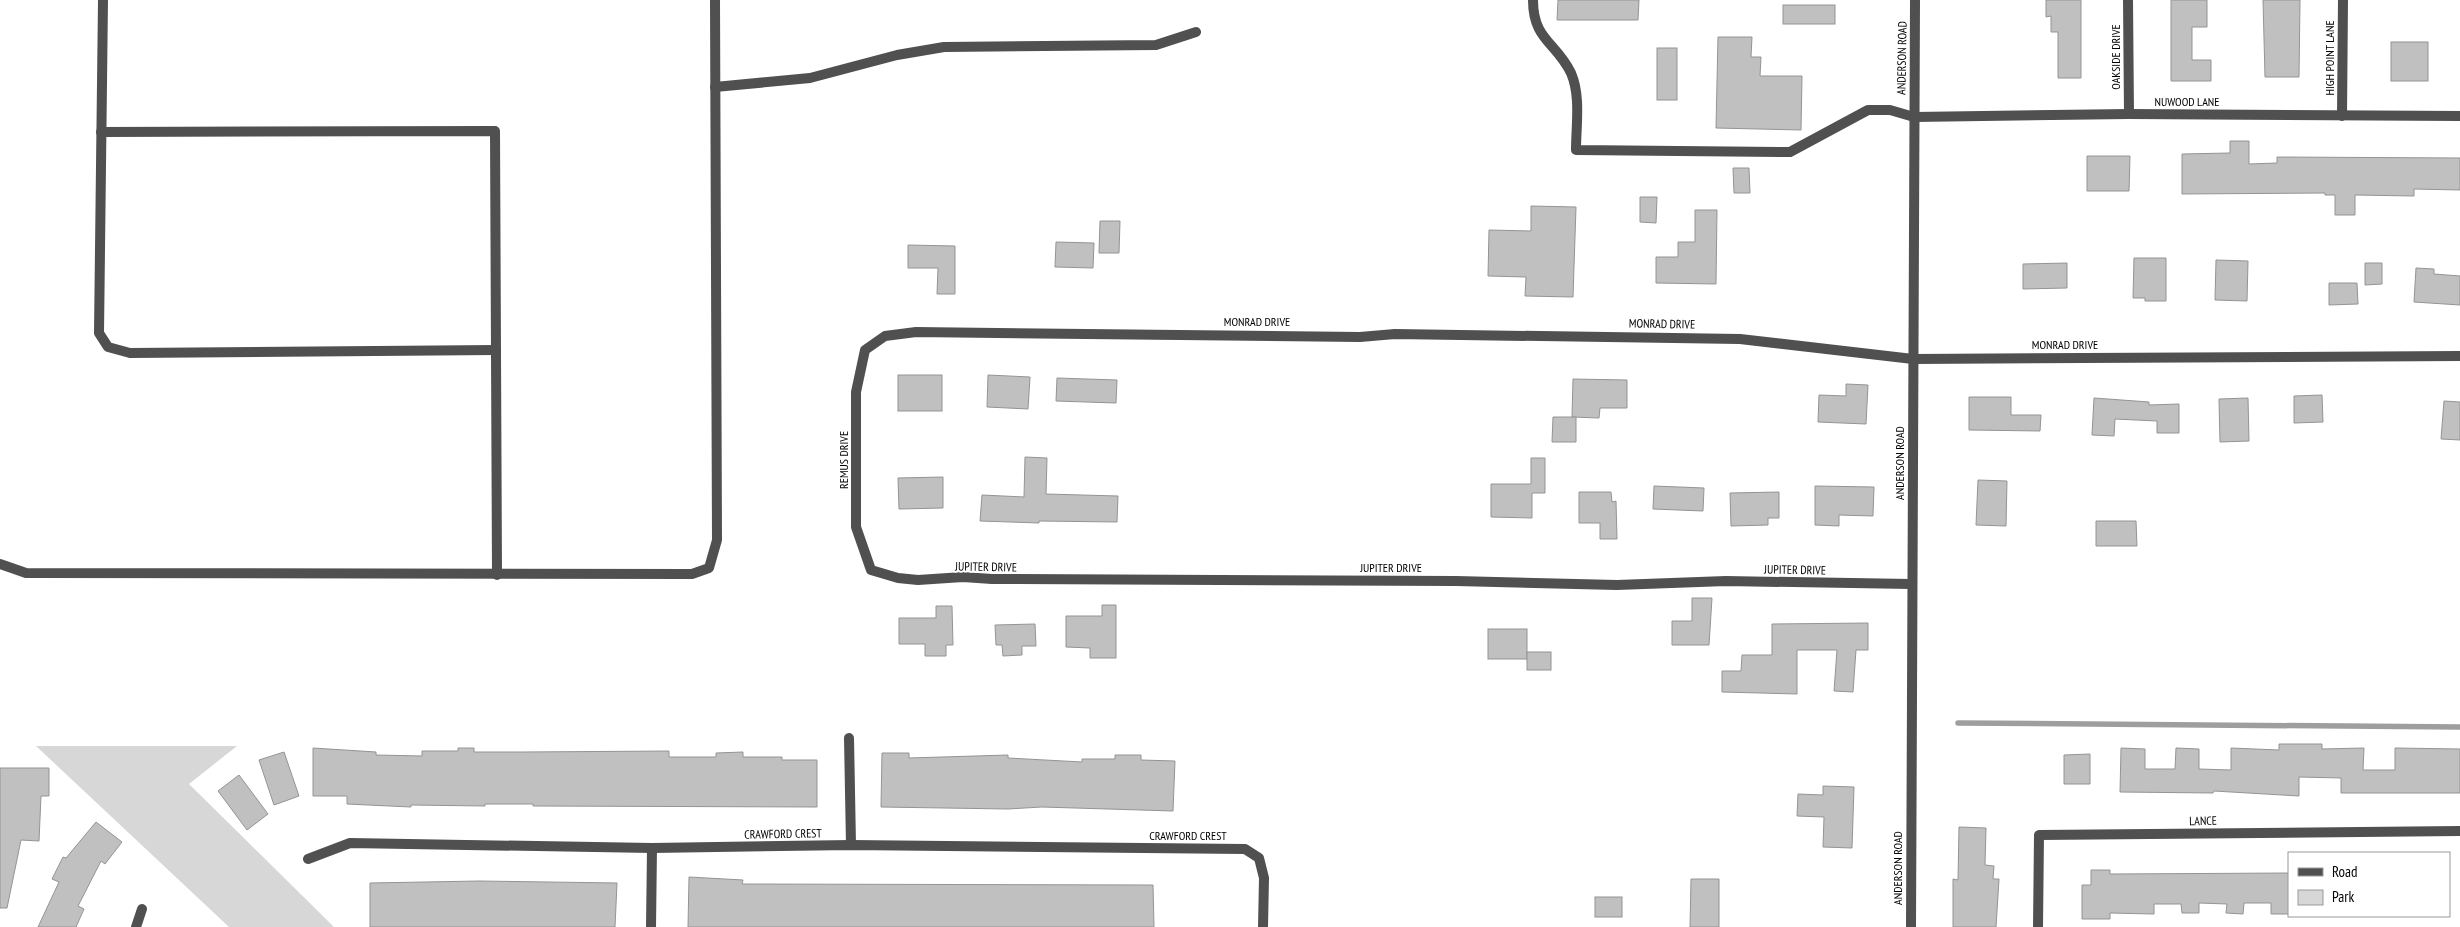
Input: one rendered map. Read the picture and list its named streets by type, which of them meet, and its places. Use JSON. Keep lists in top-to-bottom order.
{
  "streets": {
    "street": [
      "OAKSIDE DRIVE",
      "ANDERSON ROAD",
      "HIGH POINT LANE",
      "NUWOOD LANE",
      "MONRAD DRIVE",
      "REMUS DRIVE",
      "JUPITER DRIVE",
      "LANCE",
      "CRAWFORD CREST"
    ]
  },
  "crossings": [
    ["OAKSIDE DRIVE", "NUWOOD LANE"],
    ["ANDERSON ROAD", "NUWOOD LANE"],
    ["ANDERSON ROAD", "MONRAD DRIVE"],
    ["ANDERSON ROAD", "JUPITER DRIVE"],
    ["HIGH POINT LANE", "NUWOOD LANE"],
    ["MONRAD DRIVE", "REMUS DRIVE"],
    ["REMUS DRIVE", "JUPITER DRIVE"]
  ],
  "legend": ["Road", "Park"]
}
